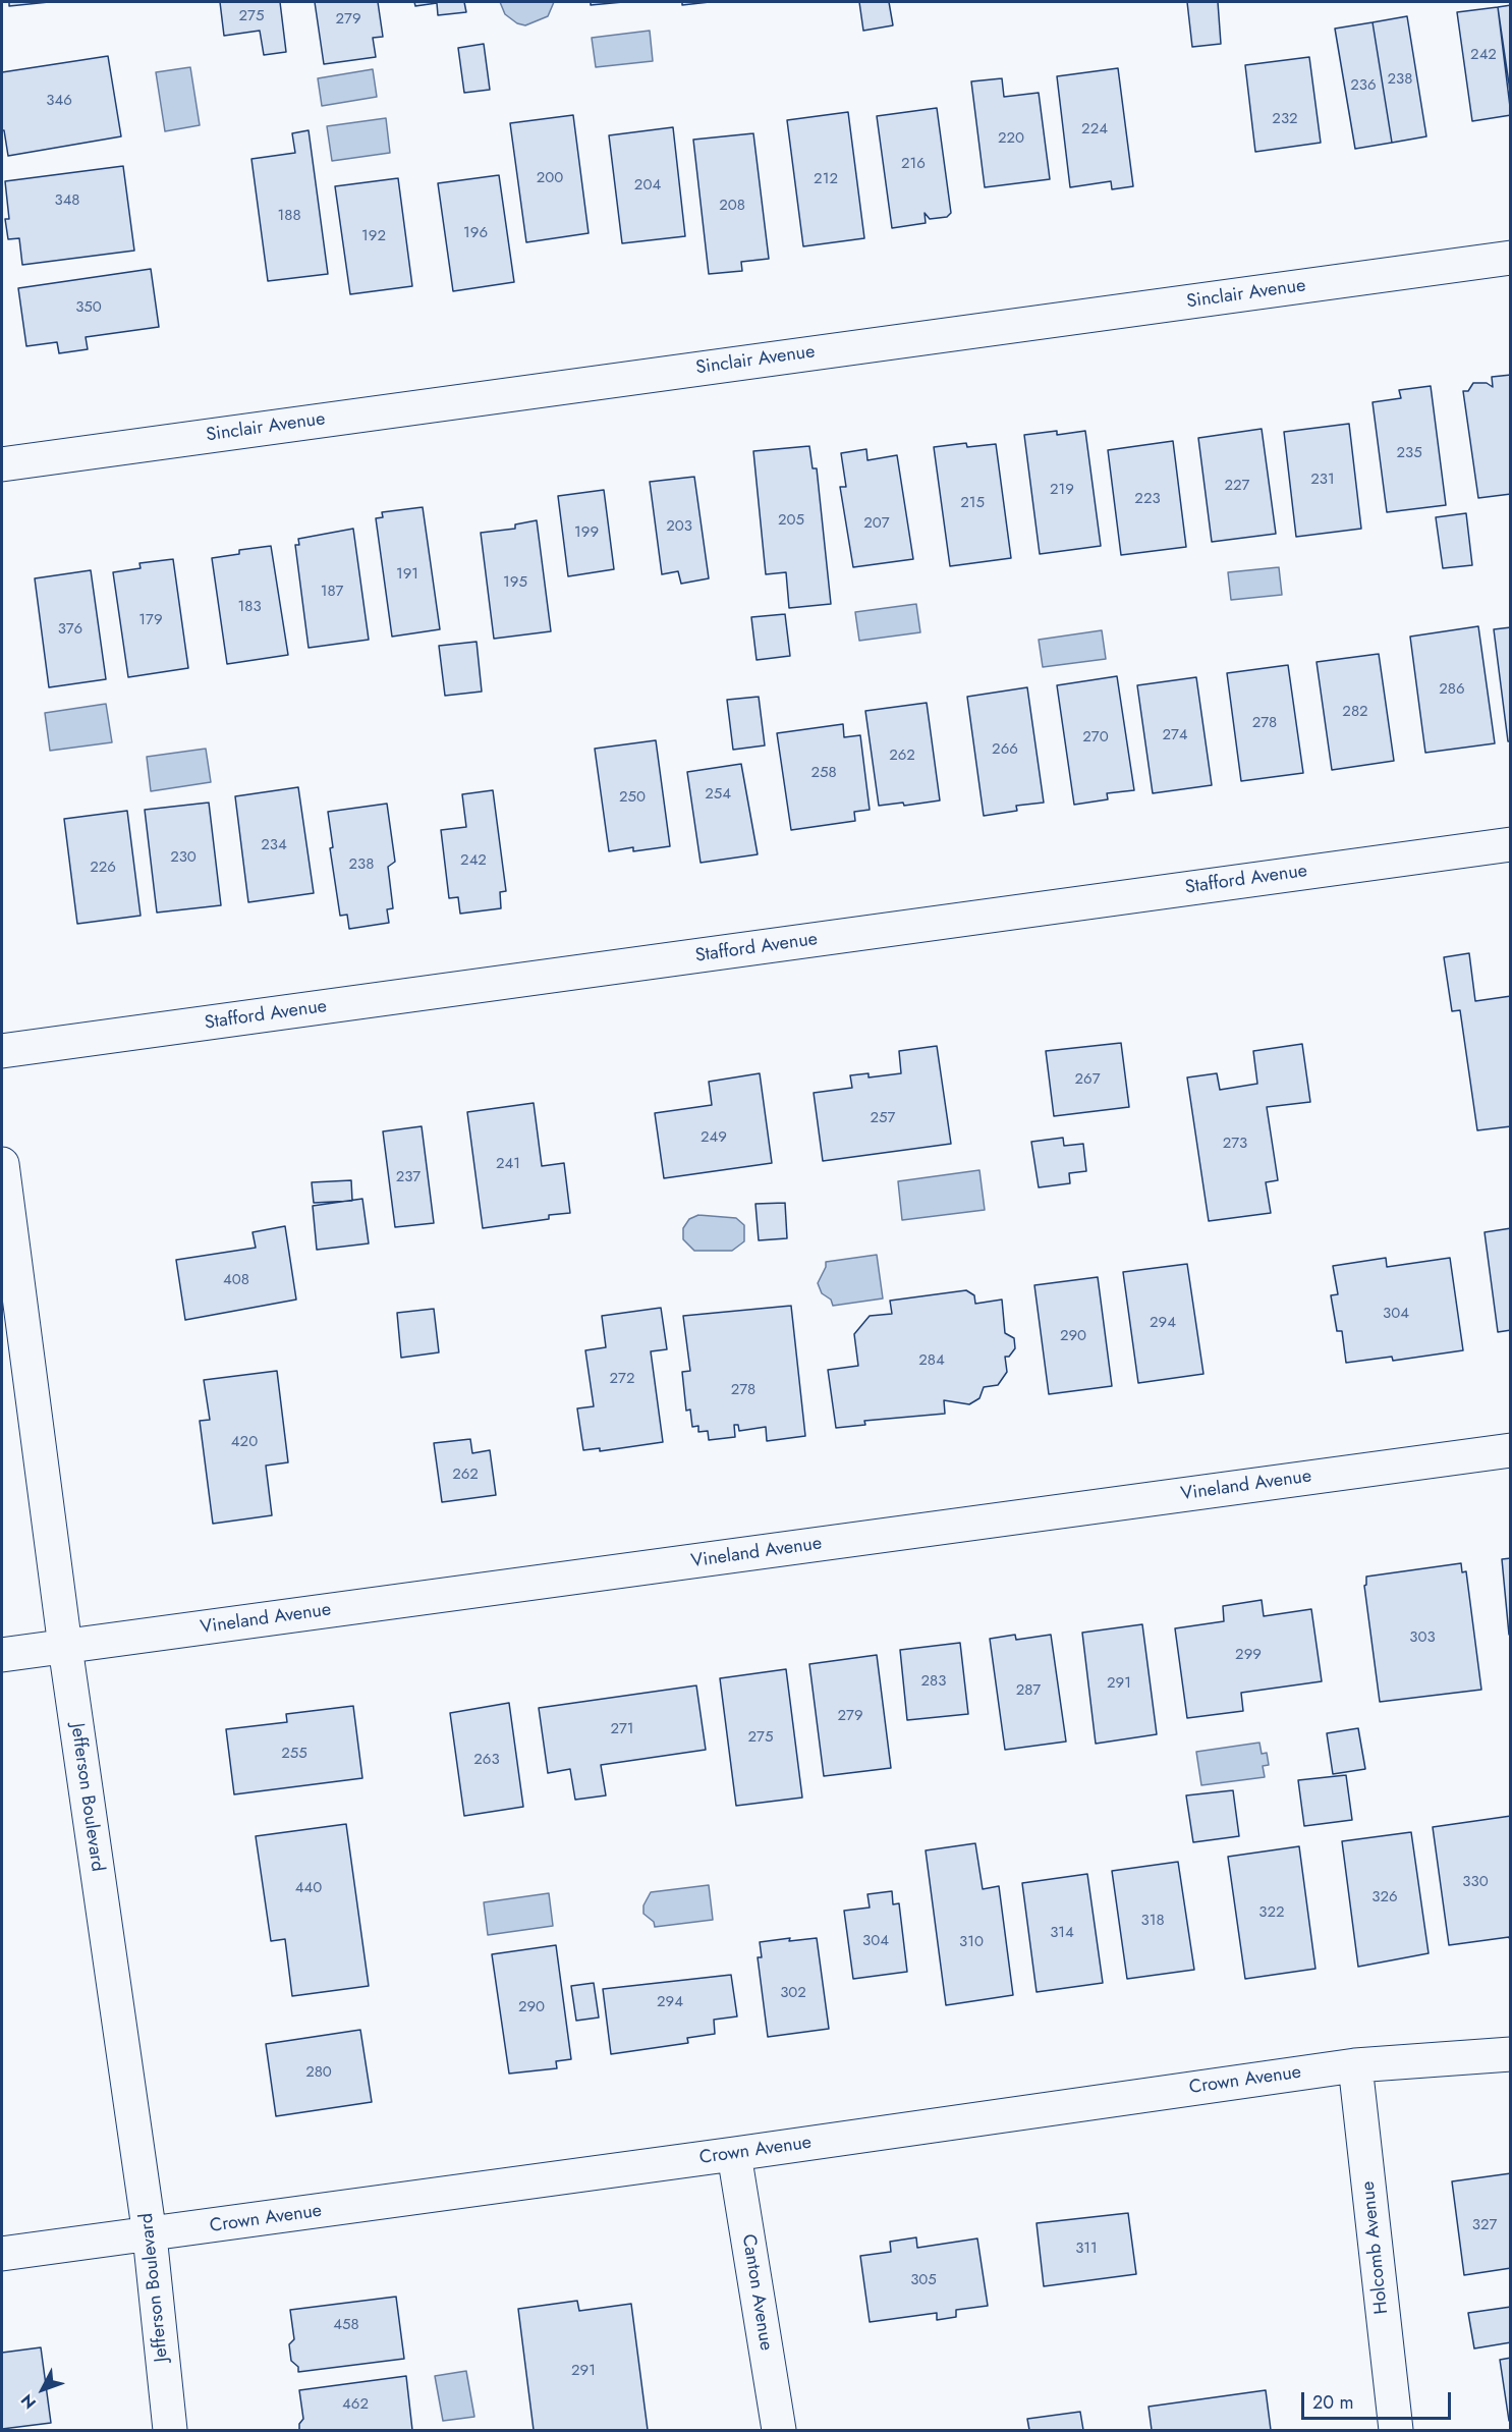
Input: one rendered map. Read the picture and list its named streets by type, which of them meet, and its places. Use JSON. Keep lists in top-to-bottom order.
{
  "streets": {
    "street": [
      "Sinclair Avenue",
      "Stafford Avenue",
      "Vineland Avenue",
      "Jefferson Boulevard",
      "Crown Avenue",
      "Holcomb Avenue",
      "Canton Avenue"
    ]
  },
  "crossings": [
    ["Vineland Avenue", "Jefferson Boulevard"],
    ["Jefferson Boulevard", "Crown Avenue"],
    ["Crown Avenue", "Holcomb Avenue"],
    ["Crown Avenue", "Canton Avenue"]
  ],
  "house_numbers": [
    "275",
    "279",
    "242",
    "238",
    "236",
    "346",
    "232",
    "224",
    "220",
    "216",
    "200",
    "212",
    "204",
    "348",
    "208",
    "188",
    "196",
    "192",
    "350",
    "235",
    "231",
    "227",
    "219",
    "223",
    "215",
    "205",
    "207",
    "203",
    "199",
    "191",
    "195",
    "187",
    "183",
    "179",
    "376",
    "286",
    "282",
    "278",
    "274",
    "270",
    "266",
    "262",
    "258",
    "254",
    "250",
    "234",
    "230",
    "242",
    "238",
    "226",
    "267",
    "257",
    "249",
    "273",
    "241",
    "237",
    "408",
    "304",
    "294",
    "290",
    "284",
    "272",
    "278",
    "420",
    "262",
    "303",
    "299",
    "283",
    "291",
    "287",
    "279",
    "271",
    "275",
    "255",
    "263",
    "330",
    "440",
    "326",
    "322",
    "318",
    "314",
    "304",
    "310",
    "302",
    "294",
    "290",
    "280",
    "327",
    "311",
    "305",
    "458",
    "291",
    "462"
  ],
  "scale_bar": "20 m",
  "north": "bottom left"
}
